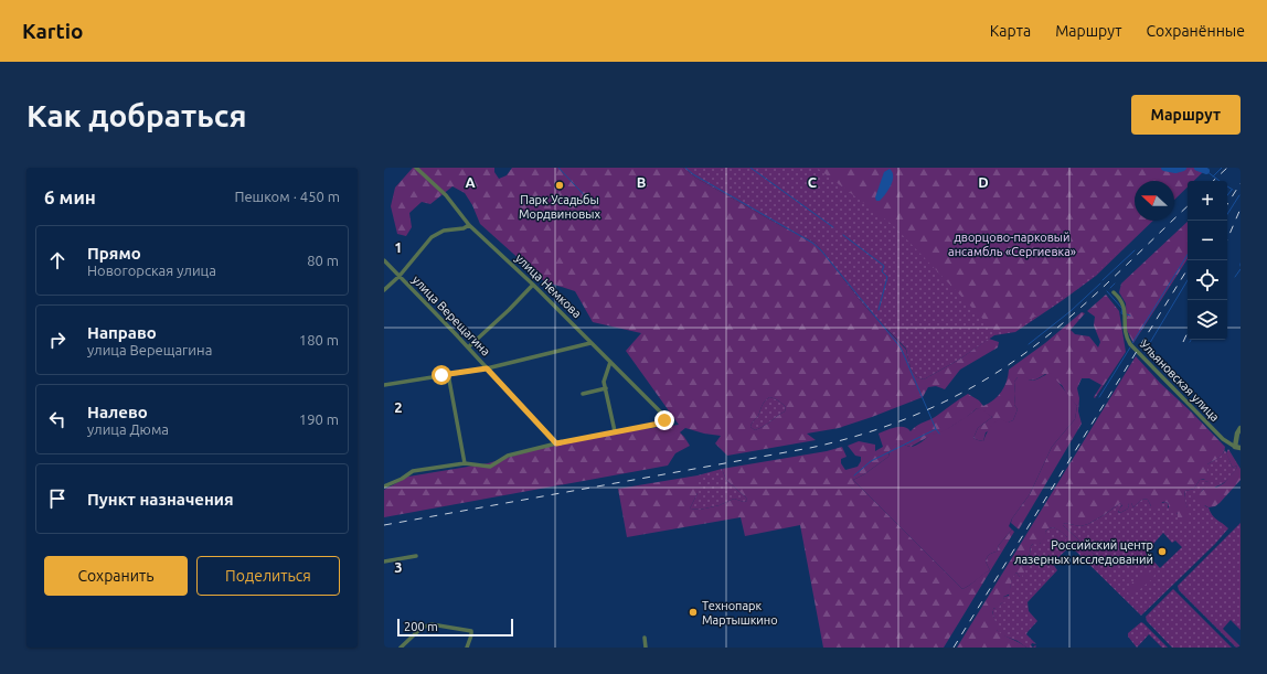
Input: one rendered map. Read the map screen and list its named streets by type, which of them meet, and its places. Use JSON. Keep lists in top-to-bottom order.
{
  "streets": {
    "street": ["улица Немкова", "улица Верещагина", "Ульяновская улица"]
  },
  "parks": ["дворцово-парковый ансамбль «Сергиевка»"],
  "places": ["Парк Усадьбы Мордвиновых", "Российский центр лазерных исследований", "Технопарк Мартышкино"],
  "scale_bar": "200 m",
  "north": "left",
  "page": {
    "header": "Kartio",
    "nav": ["Карта", "Маршрут", "Сохранённые"],
    "buttons": [
      "Маршрут",
      ["Сохранить", "Поделиться"]
    ],
    "title": "Как добраться",
    "heading": ["6 мин", "Пешком · 450 m"],
    "map_buttons": ["+", "−"],
    "list": [
      ["Прямо", "Новогорская улица", "80 m"],
      ["Направо", "улица Верещагина", "180 m"],
      ["Налево", "улица Дюма", "190 m"],
      "Пункт назначения"
    ],
    "scale": "200 m"
  },
  "grid": {
    "columns": [
      "A",
      "B",
      "C",
      "D"
    ],
    "rows": ["1", "2", "3"]
  }
}
